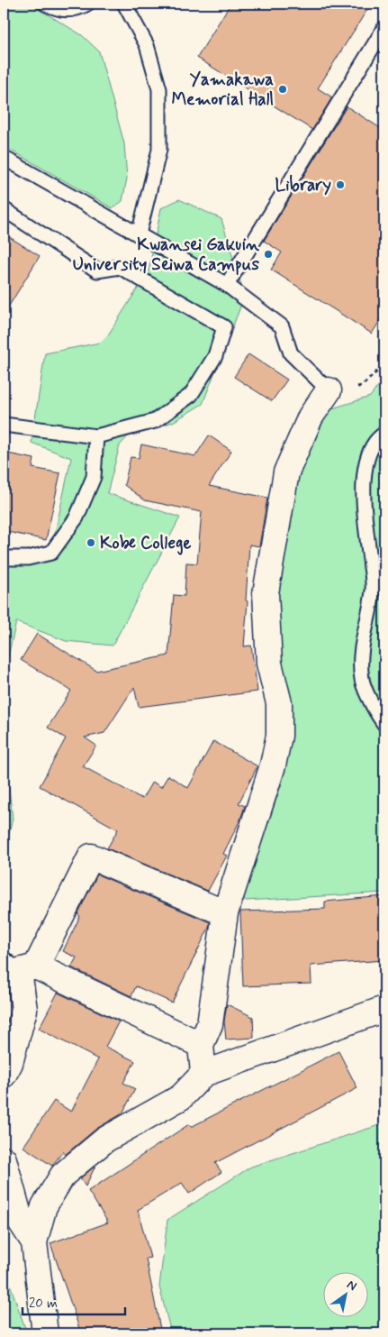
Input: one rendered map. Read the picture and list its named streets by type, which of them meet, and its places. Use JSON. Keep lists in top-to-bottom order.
{
  "places": [
    "Yamakawa Memorial Hall",
    "Library",
    "Kwansei Gakuin University Seiwa Campus",
    "Kobe College"
  ],
  "scale_bar": "20 m",
  "north": "top right"
}
